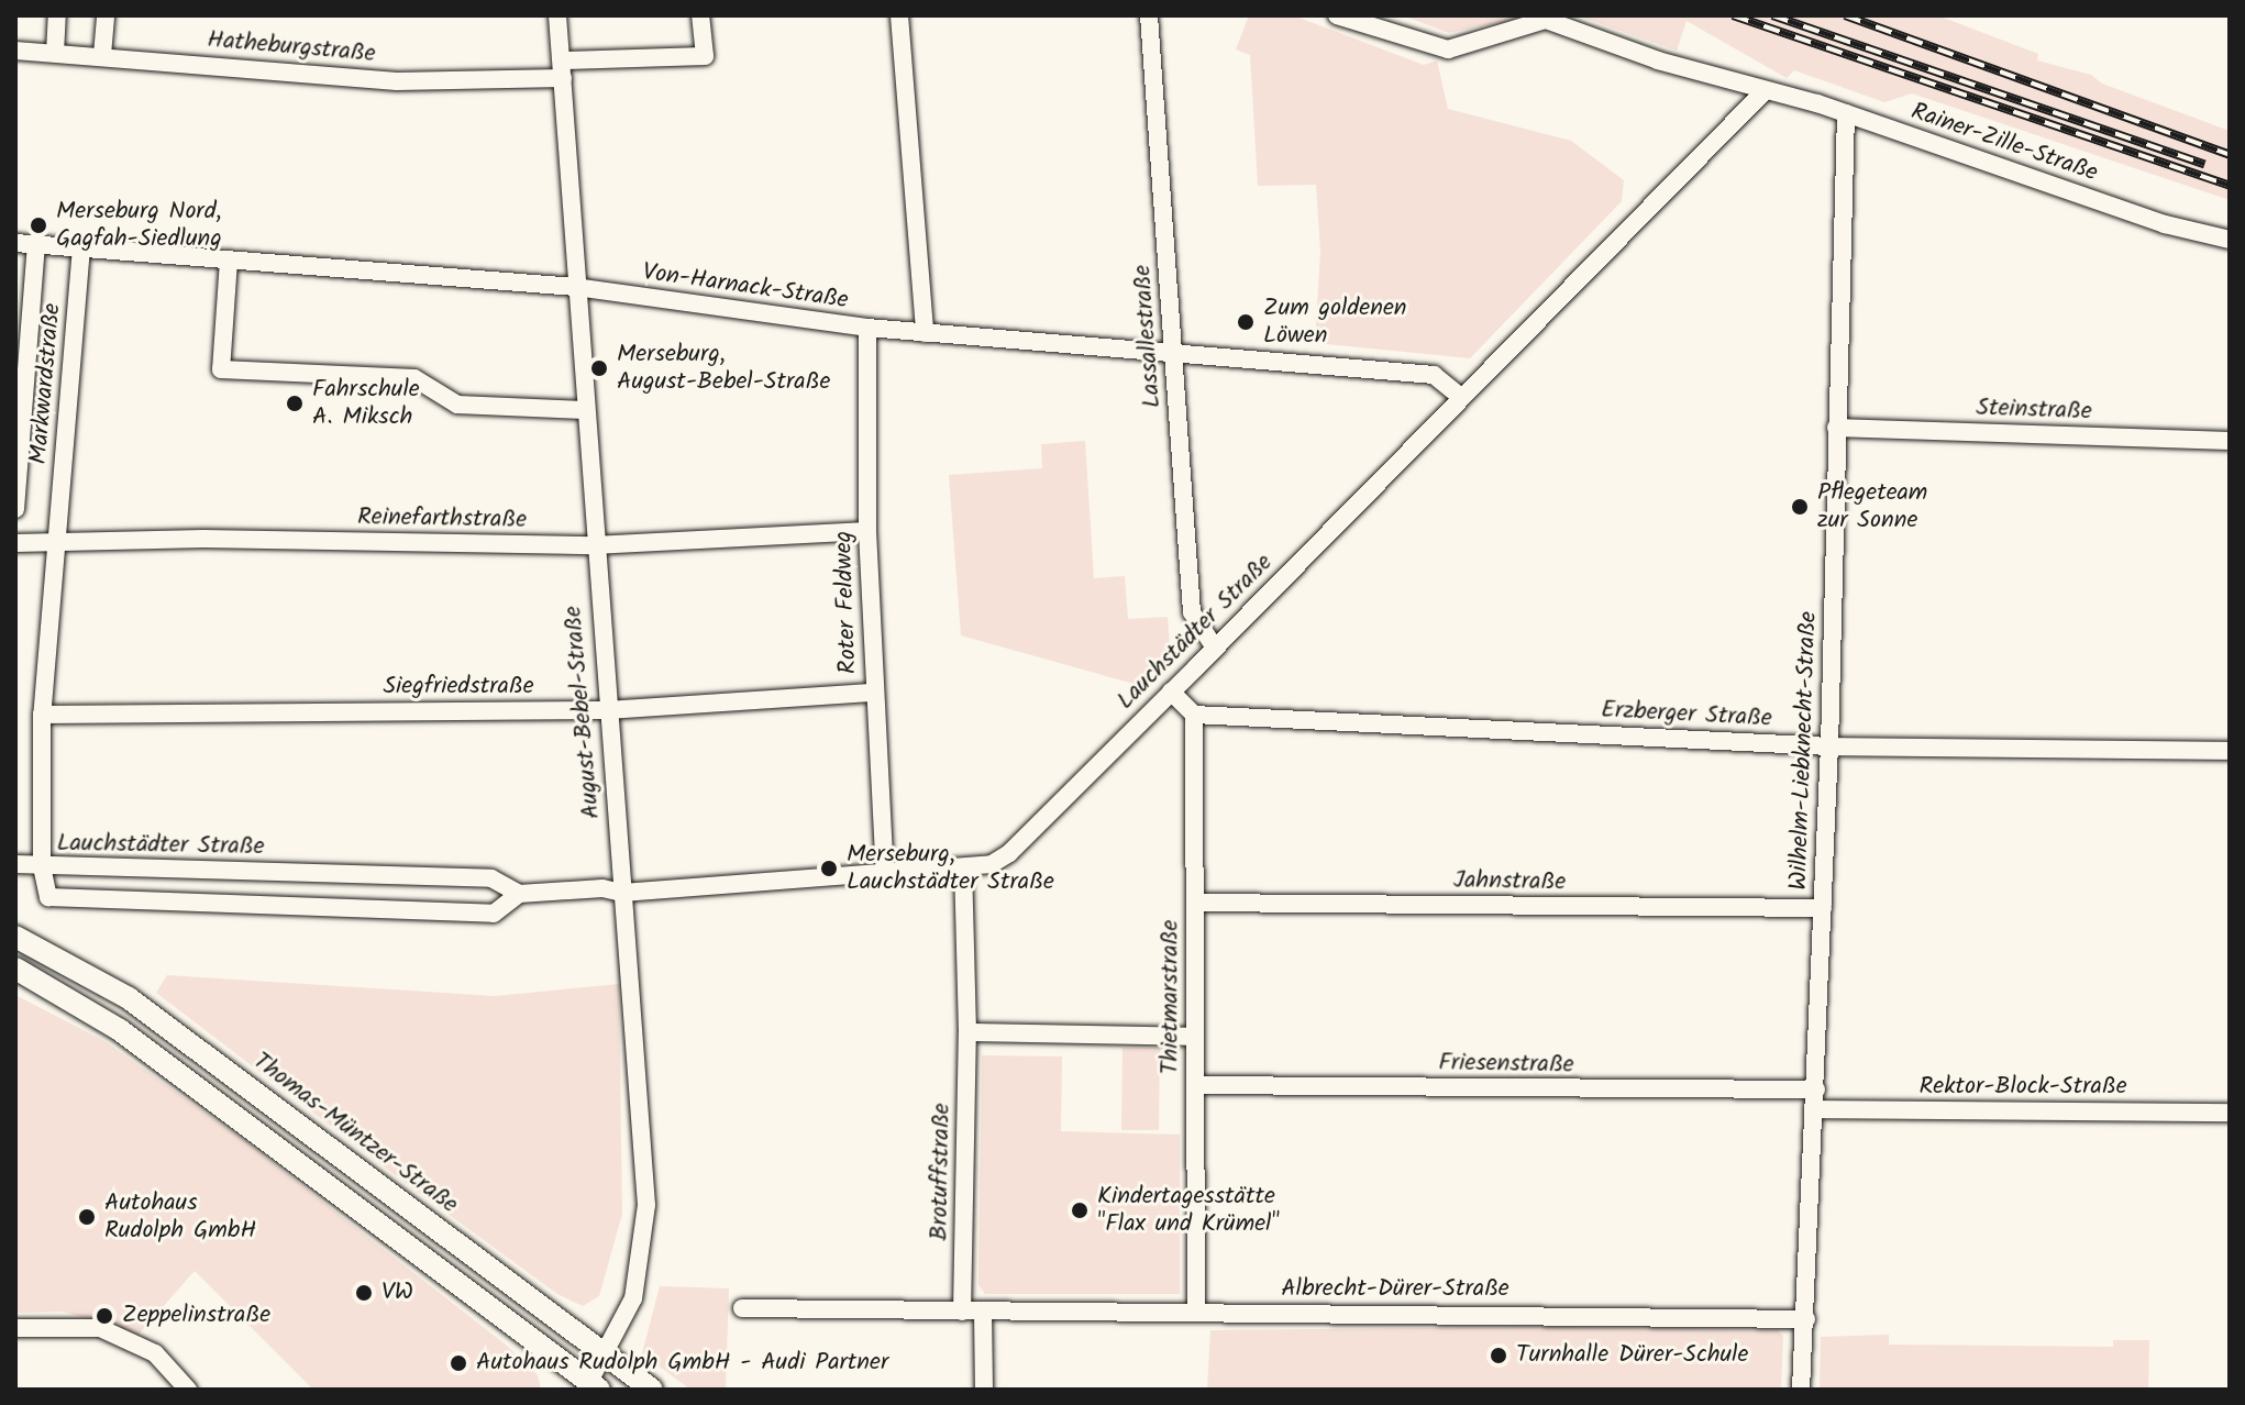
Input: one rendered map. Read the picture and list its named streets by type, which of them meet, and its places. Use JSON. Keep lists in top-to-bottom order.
{
  "streets": {
    "main road": ["Thomas-Müntzer-Straße"],
    "street": [
      "Hatheburgstraße",
      "Rainer-Zille-Straße",
      "Von-Harnack-Straße",
      "Lassallestraße",
      "Markwardstraße",
      "Steinstraße",
      "Reinefarthstraße",
      "Roter Feldweg",
      "Lauchstädter Straße",
      "Siegfriedstraße",
      "August-Bebel-Straße",
      "Erzberger Straße",
      "Wilhelm-Liebknecht-Straße",
      "Jahnstraße",
      "Thietmarstraße",
      "Friesenstraße",
      "Rektor-Block-Straße",
      "Brotuffstraße",
      "Albrecht-Dürer-Straße"
    ]
  },
  "crossings": [
    ["Hatheburgstraße", "August-Bebel-Straße"],
    ["Rainer-Zille-Straße", "Lauchstädter Straße"],
    ["Rainer-Zille-Straße", "Wilhelm-Liebknecht-Straße"],
    ["Von-Harnack-Straße", "Lassallestraße"],
    ["Von-Harnack-Straße", "Markwardstraße"],
    ["Von-Harnack-Straße", "Roter Feldweg"],
    ["Von-Harnack-Straße", "Lauchstädter Straße"],
    ["Von-Harnack-Straße", "August-Bebel-Straße"],
    ["Lassallestraße", "Lauchstädter Straße"],
    ["Markwardstraße", "Reinefarthstraße"],
    ["Markwardstraße", "Lauchstädter Straße"],
    ["Markwardstraße", "Siegfriedstraße"],
    ["Steinstraße", "Wilhelm-Liebknecht-Straße"],
    ["Reinefarthstraße", "Roter Feldweg"],
    ["Reinefarthstraße", "August-Bebel-Straße"],
    ["Roter Feldweg", "Lauchstädter Straße"],
    ["Roter Feldweg", "Siegfriedstraße"],
    ["Lauchstädter Straße", "August-Bebel-Straße"],
    ["Lauchstädter Straße", "Brotuffstraße"],
    ["Siegfriedstraße", "August-Bebel-Straße"],
    ["August-Bebel-Straße", "Thomas-Müntzer-Straße"],
    ["Erzberger Straße", "Wilhelm-Liebknecht-Straße"],
    ["Erzberger Straße", "Thietmarstraße"],
    ["Wilhelm-Liebknecht-Straße", "Jahnstraße"],
    ["Wilhelm-Liebknecht-Straße", "Friesenstraße"],
    ["Wilhelm-Liebknecht-Straße", "Rektor-Block-Straße"],
    ["Wilhelm-Liebknecht-Straße", "Albrecht-Dürer-Straße"],
    ["Jahnstraße", "Thietmarstraße"],
    ["Thietmarstraße", "Friesenstraße"],
    ["Thietmarstraße", "Albrecht-Dürer-Straße"],
    ["Brotuffstraße", "Albrecht-Dürer-Straße"]
  ],
  "places": [
    "Merseburg Nord, Gagfah-Siedlung",
    "Zum goldenen Löwen",
    "Merseburg, August-Bebel-Straße",
    "Fahrschule A. Miksch",
    "Pflegeteam zur Sonne",
    "Merseburg, Lauchstädter Straße",
    "Kindertagesstätte \"Flax und Krümel\"",
    "Autohaus Rudolph GmbH",
    "VW",
    "Zeppelinstraße",
    "Turnhalle Dürer-Schule",
    "Autohaus Rudolph GmbH - Audi Partner"
  ]
}
